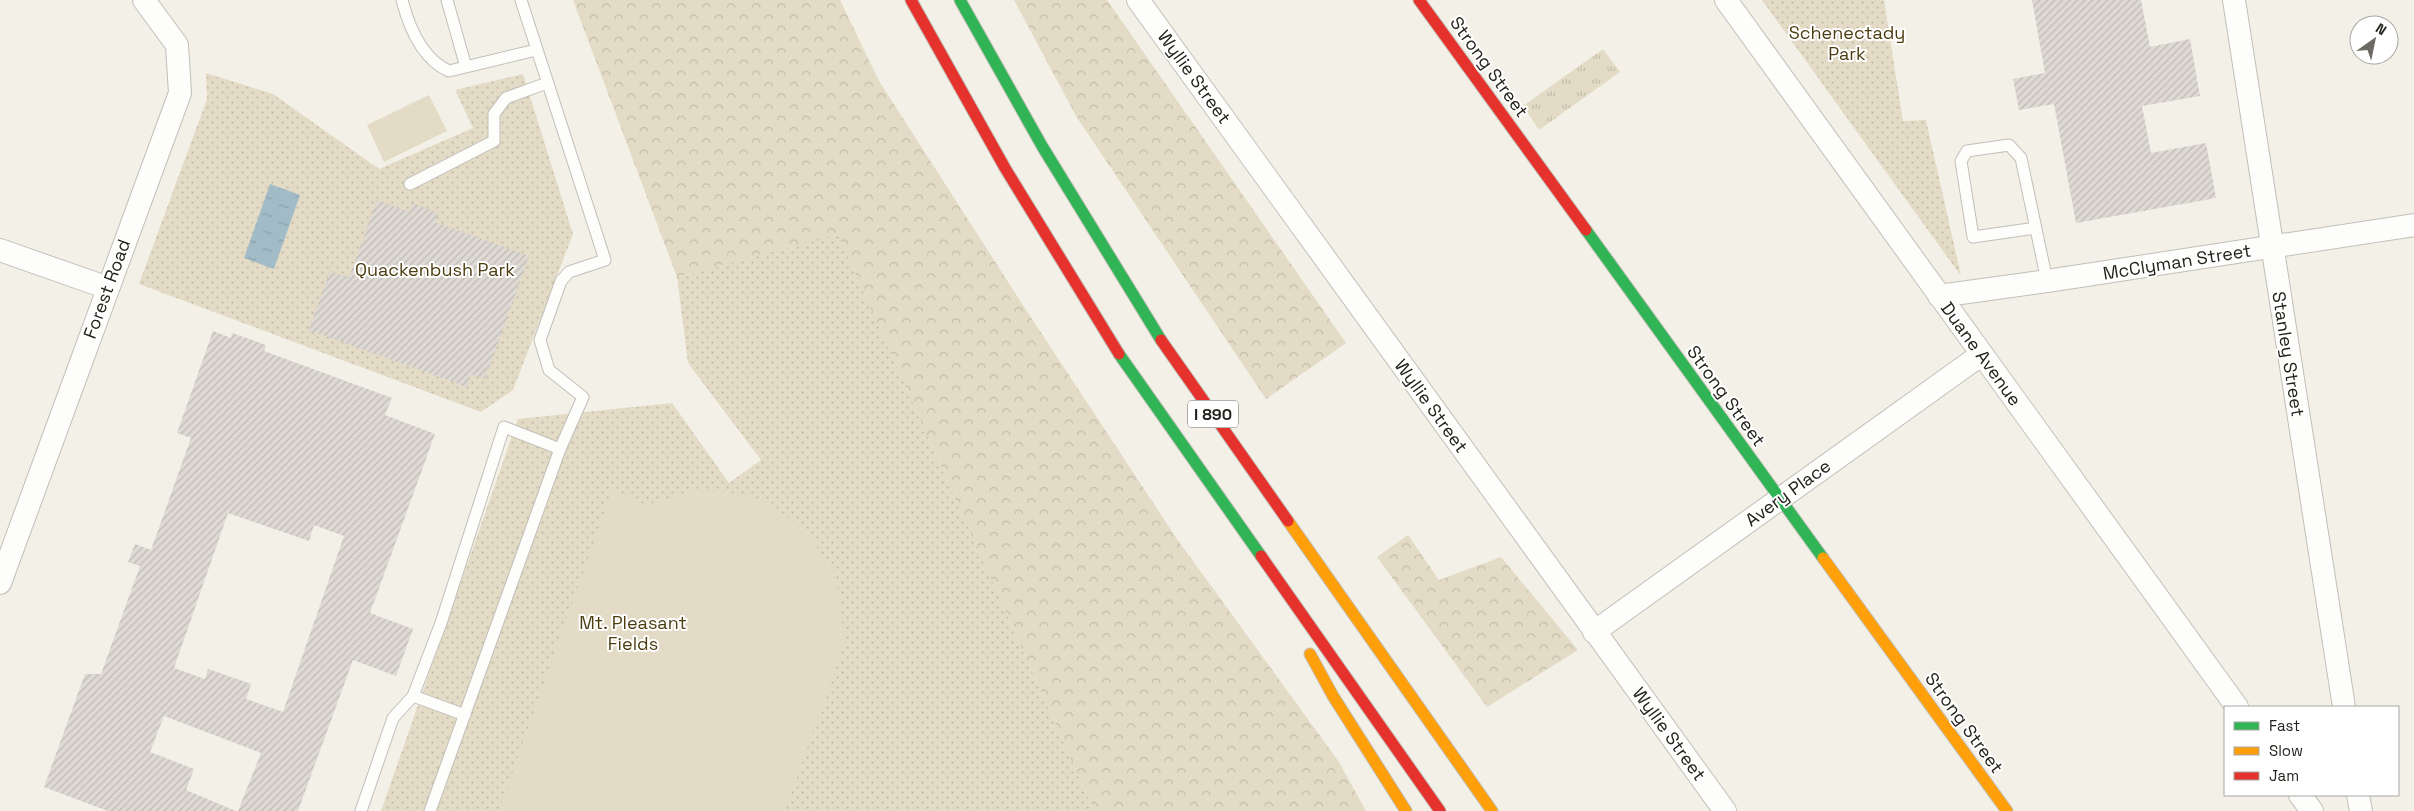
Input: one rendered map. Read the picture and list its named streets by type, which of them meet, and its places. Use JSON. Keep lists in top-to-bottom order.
{
  "streets": {
    "main road": ["Strong Street", "I 890"],
    "street": [
      "Wyllie Street",
      "McClyman Street",
      "Forest Road",
      "Duane Avenue",
      "Stanley Street",
      "Avery Place"
    ]
  },
  "crossings": [
    ["Strong Street", "Avery Place"],
    ["Wyllie Street", "Avery Place"],
    ["McClyman Street", "Duane Avenue"],
    ["McClyman Street", "Stanley Street"],
    ["Duane Avenue", "Avery Place"]
  ],
  "parks": ["Schenectady Park", "Quackenbush Park", "Mt. Pleasant Fields"],
  "legend": ["Fast", "Slow", "Jam"],
  "north": "top right"
}
